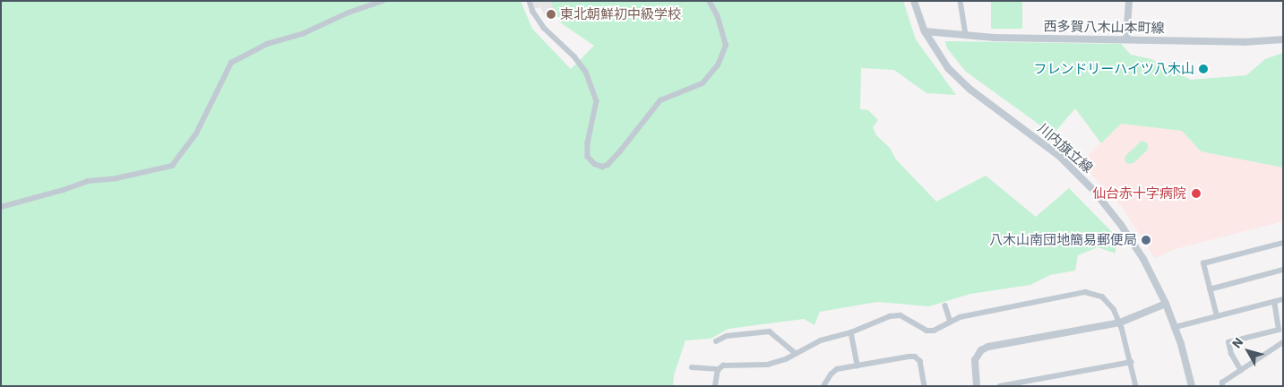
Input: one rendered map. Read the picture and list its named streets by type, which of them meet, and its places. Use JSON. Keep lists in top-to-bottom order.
{
  "streets": {
    "street": ["西多賀八木山本町線", "川内旗立線"]
  },
  "crossings": [
    ["西多賀八木山本町線", "川内旗立線"]
  ],
  "places": [
    "東北朝鮮初中級学校",
    "フレンドリーハイツ八木山",
    "仙台赤十字病院",
    "八木山南団地簡易郵便局"
  ],
  "north": "top left"
}
